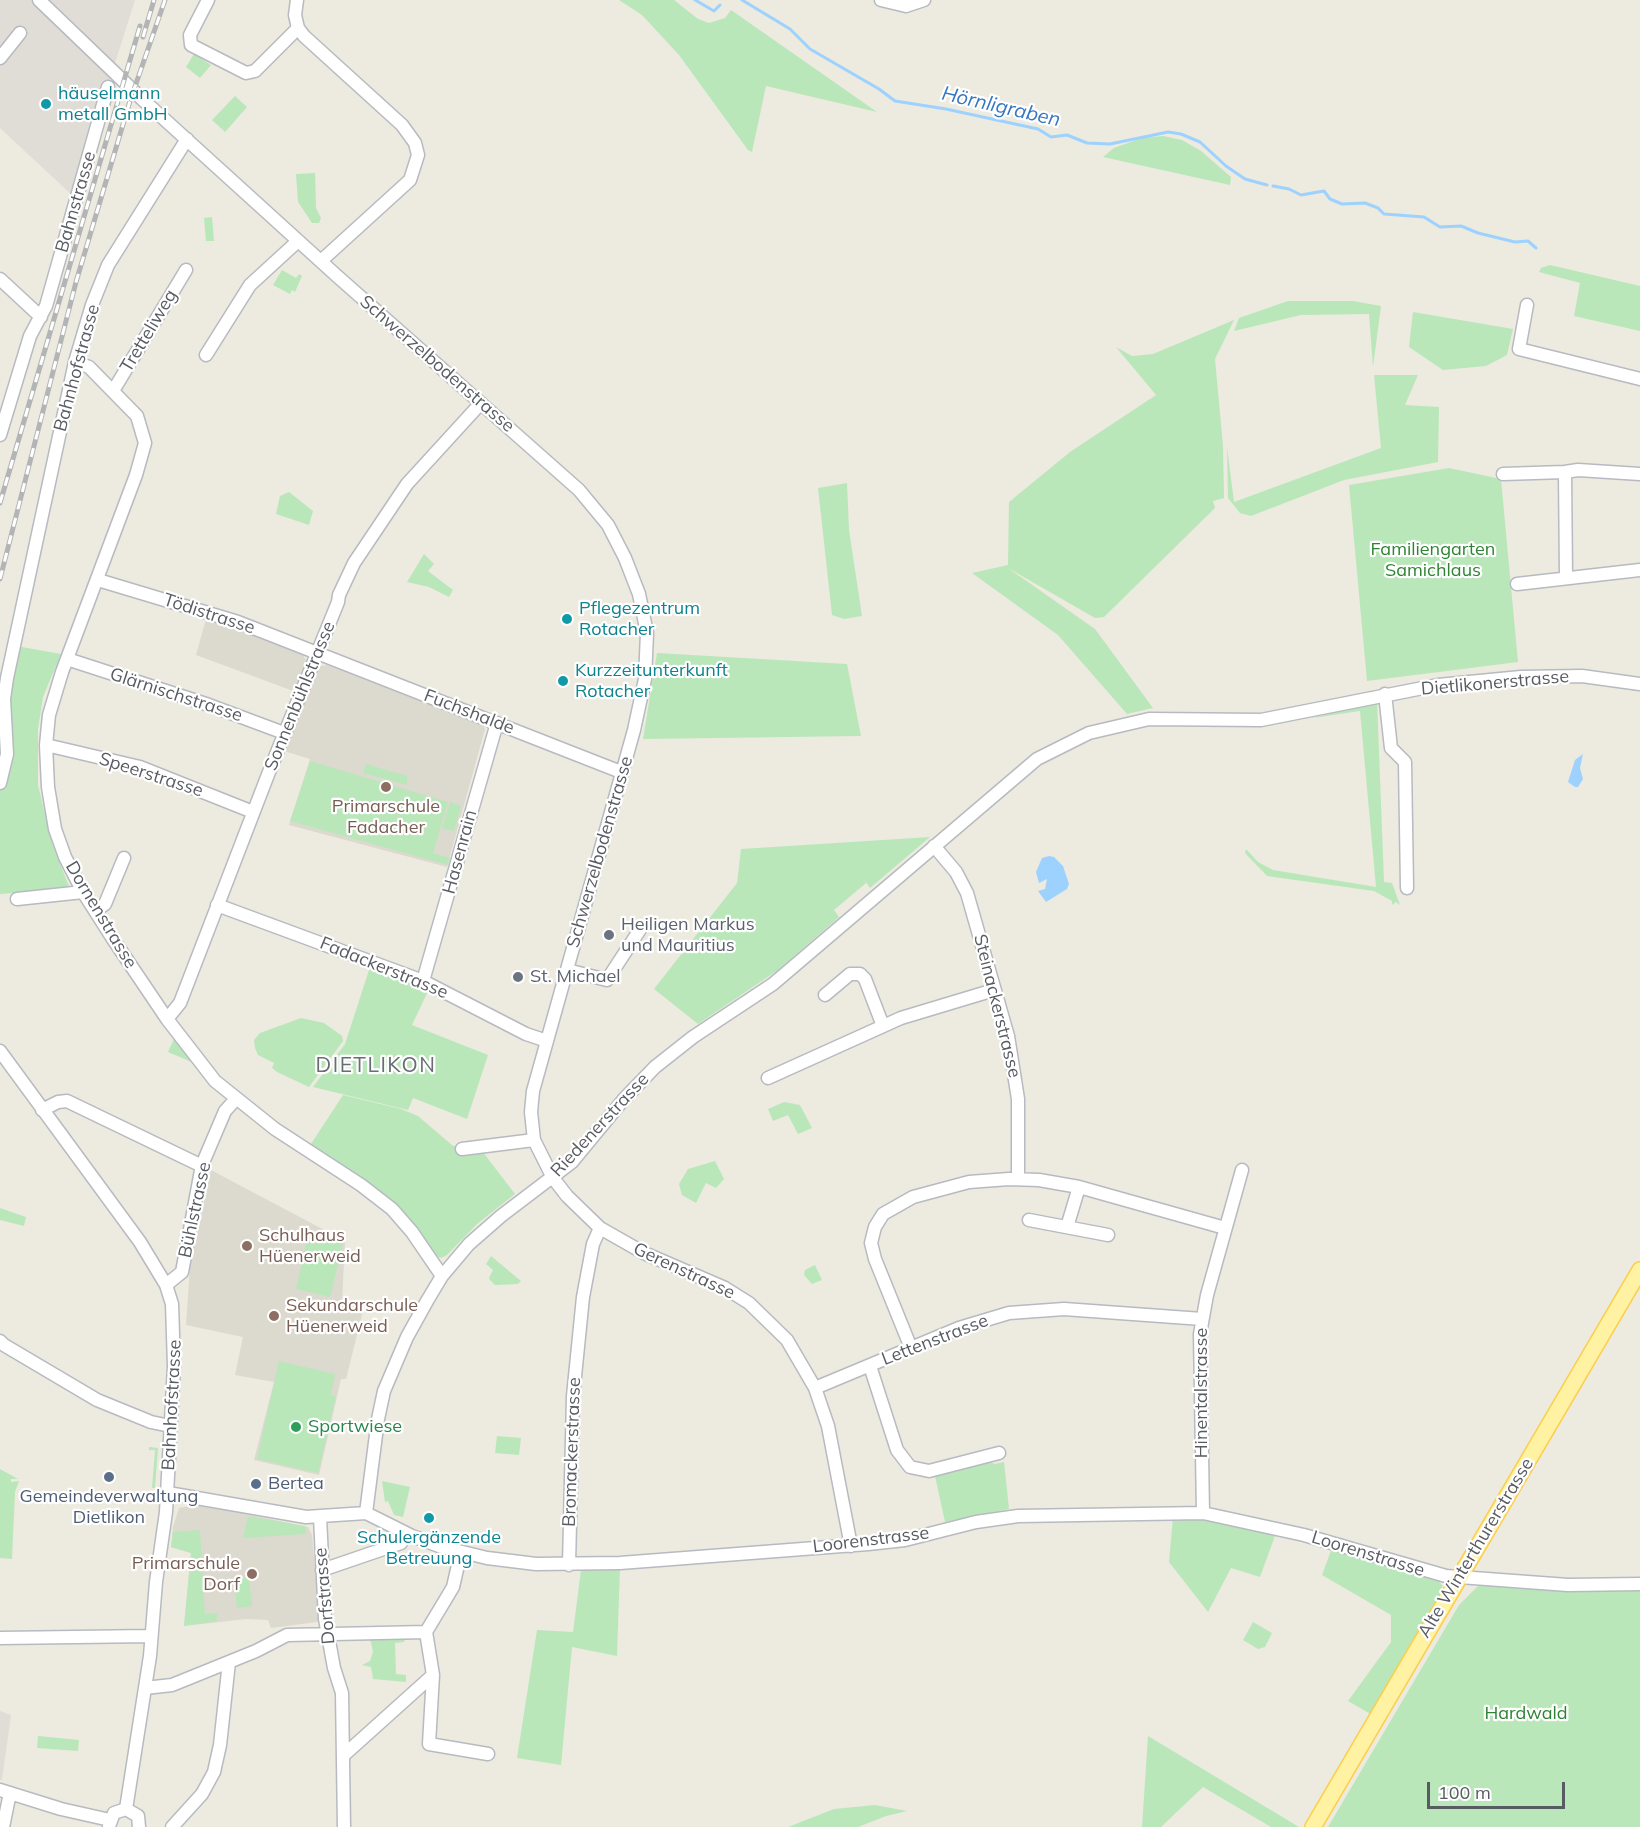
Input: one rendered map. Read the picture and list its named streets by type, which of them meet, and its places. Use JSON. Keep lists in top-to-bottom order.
{
  "streets": {
    "main road": ["Alte Winterthurerstrasse"],
    "street": [
      "Bahnstrasse",
      "Tretteliweg",
      "Schwerzelbodenstrasse",
      "Bahnhofstrasse",
      "Tödistrasse",
      "Dietlikonerstrasse",
      "Glärnischstrasse",
      "Sonnenbühlstrasse",
      "Fuchshalde",
      "Speerstrasse",
      "Hasenrain",
      "Dornenstrasse",
      "Fadackerstrasse",
      "Steinackerstrasse",
      "Riedenerstrasse",
      "Bühlstrasse",
      "Gerenstrasse",
      "Lettenstrasse",
      "Hinentalstrasse",
      "Bromackerstrasse",
      "Loorenstrasse",
      "Dorfstrasse"
    ]
  },
  "crossings": [
    ["Tretteliweg", "Dornenstrasse"],
    ["Schwerzelbodenstrasse", "Bahnhofstrasse"],
    ["Schwerzelbodenstrasse", "Sonnenbühlstrasse"],
    ["Schwerzelbodenstrasse", "Fuchshalde"],
    ["Schwerzelbodenstrasse", "Fadackerstrasse"],
    ["Schwerzelbodenstrasse", "Riedenerstrasse"],
    ["Schwerzelbodenstrasse", "Gerenstrasse"],
    ["Bahnhofstrasse", "Dornenstrasse"],
    ["Bahnhofstrasse", "Bühlstrasse"],
    ["Tödistrasse", "Sonnenbühlstrasse"],
    ["Tödistrasse", "Fuchshalde"],
    ["Tödistrasse", "Dornenstrasse"],
    ["Dietlikonerstrasse", "Steinackerstrasse"],
    ["Dietlikonerstrasse", "Riedenerstrasse"],
    ["Glärnischstrasse", "Sonnenbühlstrasse"],
    ["Glärnischstrasse", "Dornenstrasse"],
    ["Sonnenbühlstrasse", "Fuchshalde"],
    ["Sonnenbühlstrasse", "Speerstrasse"],
    ["Sonnenbühlstrasse", "Dornenstrasse"],
    ["Sonnenbühlstrasse", "Fadackerstrasse"],
    ["Fuchshalde", "Hasenrain"],
    ["Speerstrasse", "Dornenstrasse"],
    ["Hasenrain", "Fadackerstrasse"],
    ["Dornenstrasse", "Riedenerstrasse"],
    ["Dornenstrasse", "Bühlstrasse"],
    ["Steinackerstrasse", "Riedenerstrasse"],
    ["Riedenerstrasse", "Gerenstrasse"],
    ["Riedenerstrasse", "Loorenstrasse"],
    ["Gerenstrasse", "Lettenstrasse"],
    ["Gerenstrasse", "Bromackerstrasse"],
    ["Gerenstrasse", "Loorenstrasse"],
    ["Lettenstrasse", "Hinentalstrasse"],
    ["Hinentalstrasse", "Loorenstrasse"],
    ["Bromackerstrasse", "Loorenstrasse"],
    ["Loorenstrasse", "Alte Winterthurerstrasse"]
  ],
  "districts": ["DIETLIKON"],
  "water": ["Hörnligraben"],
  "parks": ["Familiengarten Samichlaus", "Hardwald"],
  "places": [
    "häuselmann metall GmbH",
    "Pflegezentrum Rotacher",
    "Kurzzeitunterkunft Rotacher",
    "Primarschule Fadacher",
    "Heiligen Markus und Mauritius",
    "St. Michael",
    "Schulhaus Hüenerweid",
    "Sekundarschule Hüenerweid",
    "Sportwiese",
    "Gemeindeverwaltung Dietlikon",
    "Bertea",
    "Schulergänzende Betreuung",
    "Primarschule Dorf"
  ],
  "scale_bar": "100 m"
}
